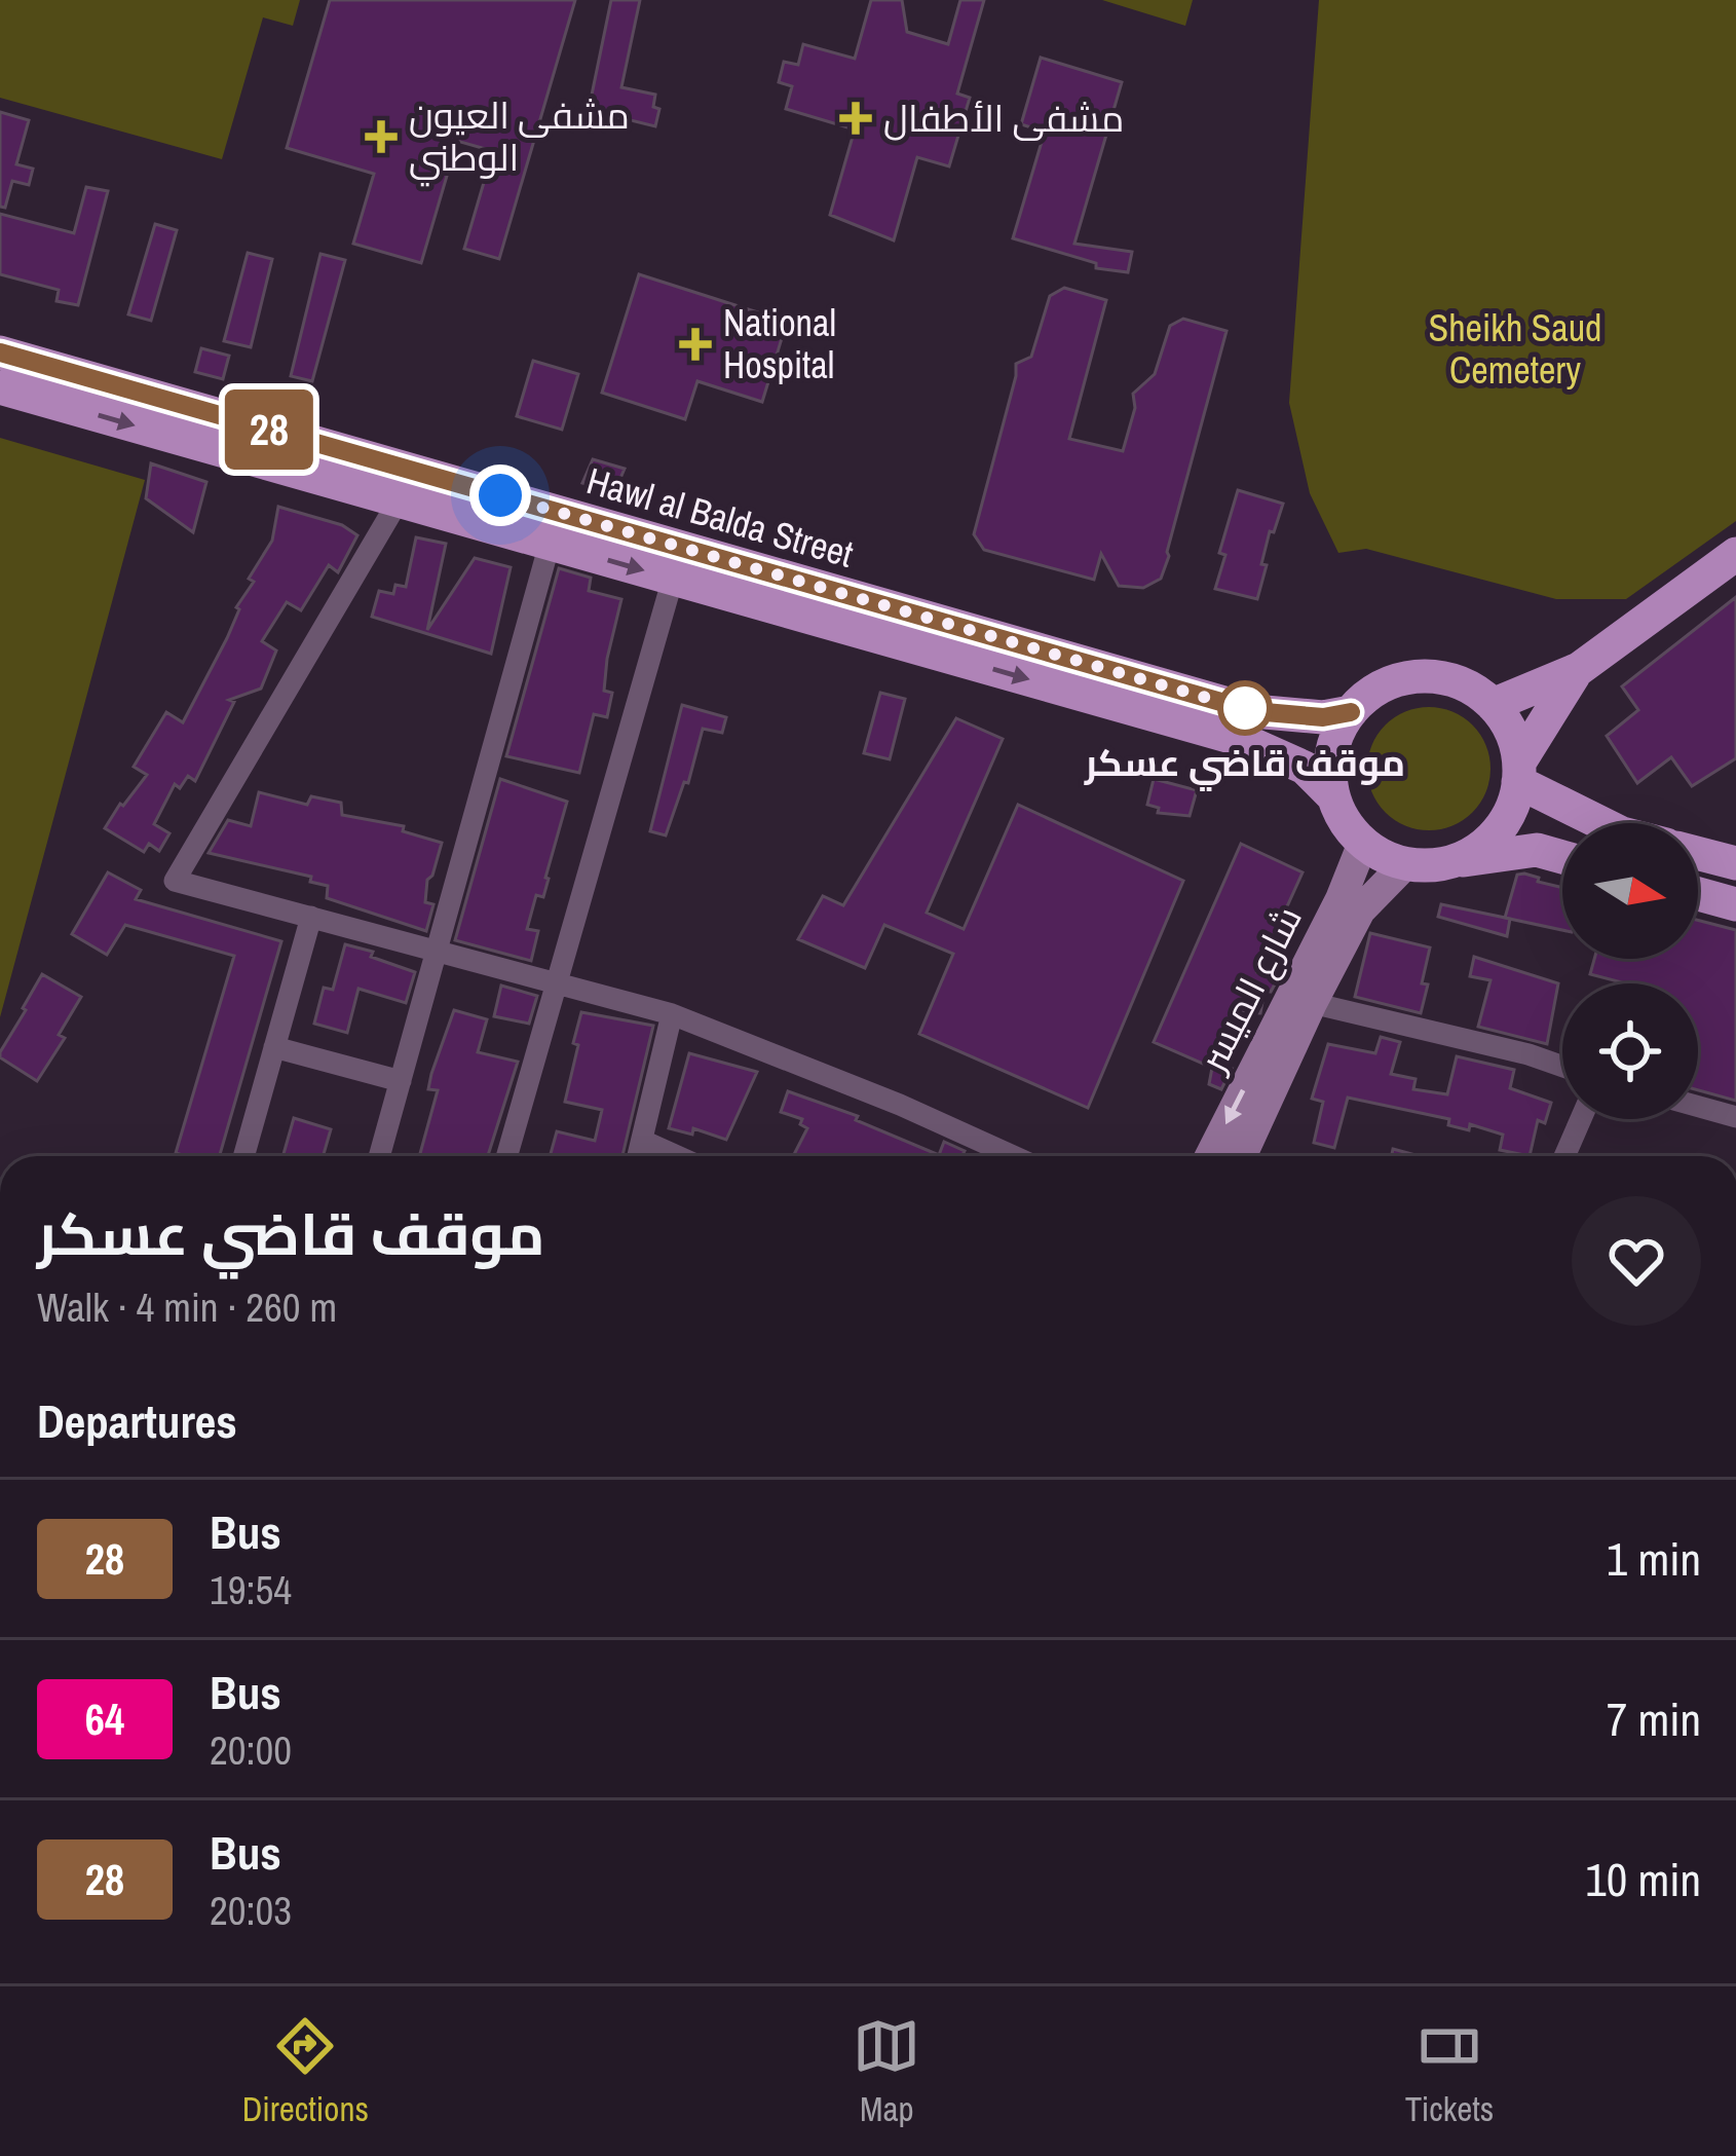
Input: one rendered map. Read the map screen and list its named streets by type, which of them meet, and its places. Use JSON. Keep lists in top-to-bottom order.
{
  "streets": {
    "main road": ["Hawl al Balda Street", "شارع الميسر"]
  },
  "crossings": [
    ["Hawl al Balda Street", "شارع الميسر"]
  ],
  "parks": ["Sheikh Saud Cemetery"],
  "places": {
    "health": ["مشفى الأطفال", "مشفى العيون الوطني", "National Hospital"],
    "other": ["موقف قاضي عسكر"]
  },
  "lines": ["bus line 28"],
  "north": "right",
  "page": {
    "on_map": "28",
    "heading": [
      ["موقف قاضي عسكر", "Walk · 4 min · 260 m"],
      "Departures"
    ],
    "list": [
      {
        "mark": "28",
        "name": "Bus",
        "note": "19:54",
        "value": "1 min"
      },
      {
        "mark": "64",
        "name": "Bus",
        "note": "20:00",
        "value": "7 min"
      },
      {
        "mark": "28",
        "name": "Bus",
        "note": "20:03",
        "value": "10 min"
      }
    ],
    "tabs": ["Directions", "Map", "Tickets"]
  }
}
